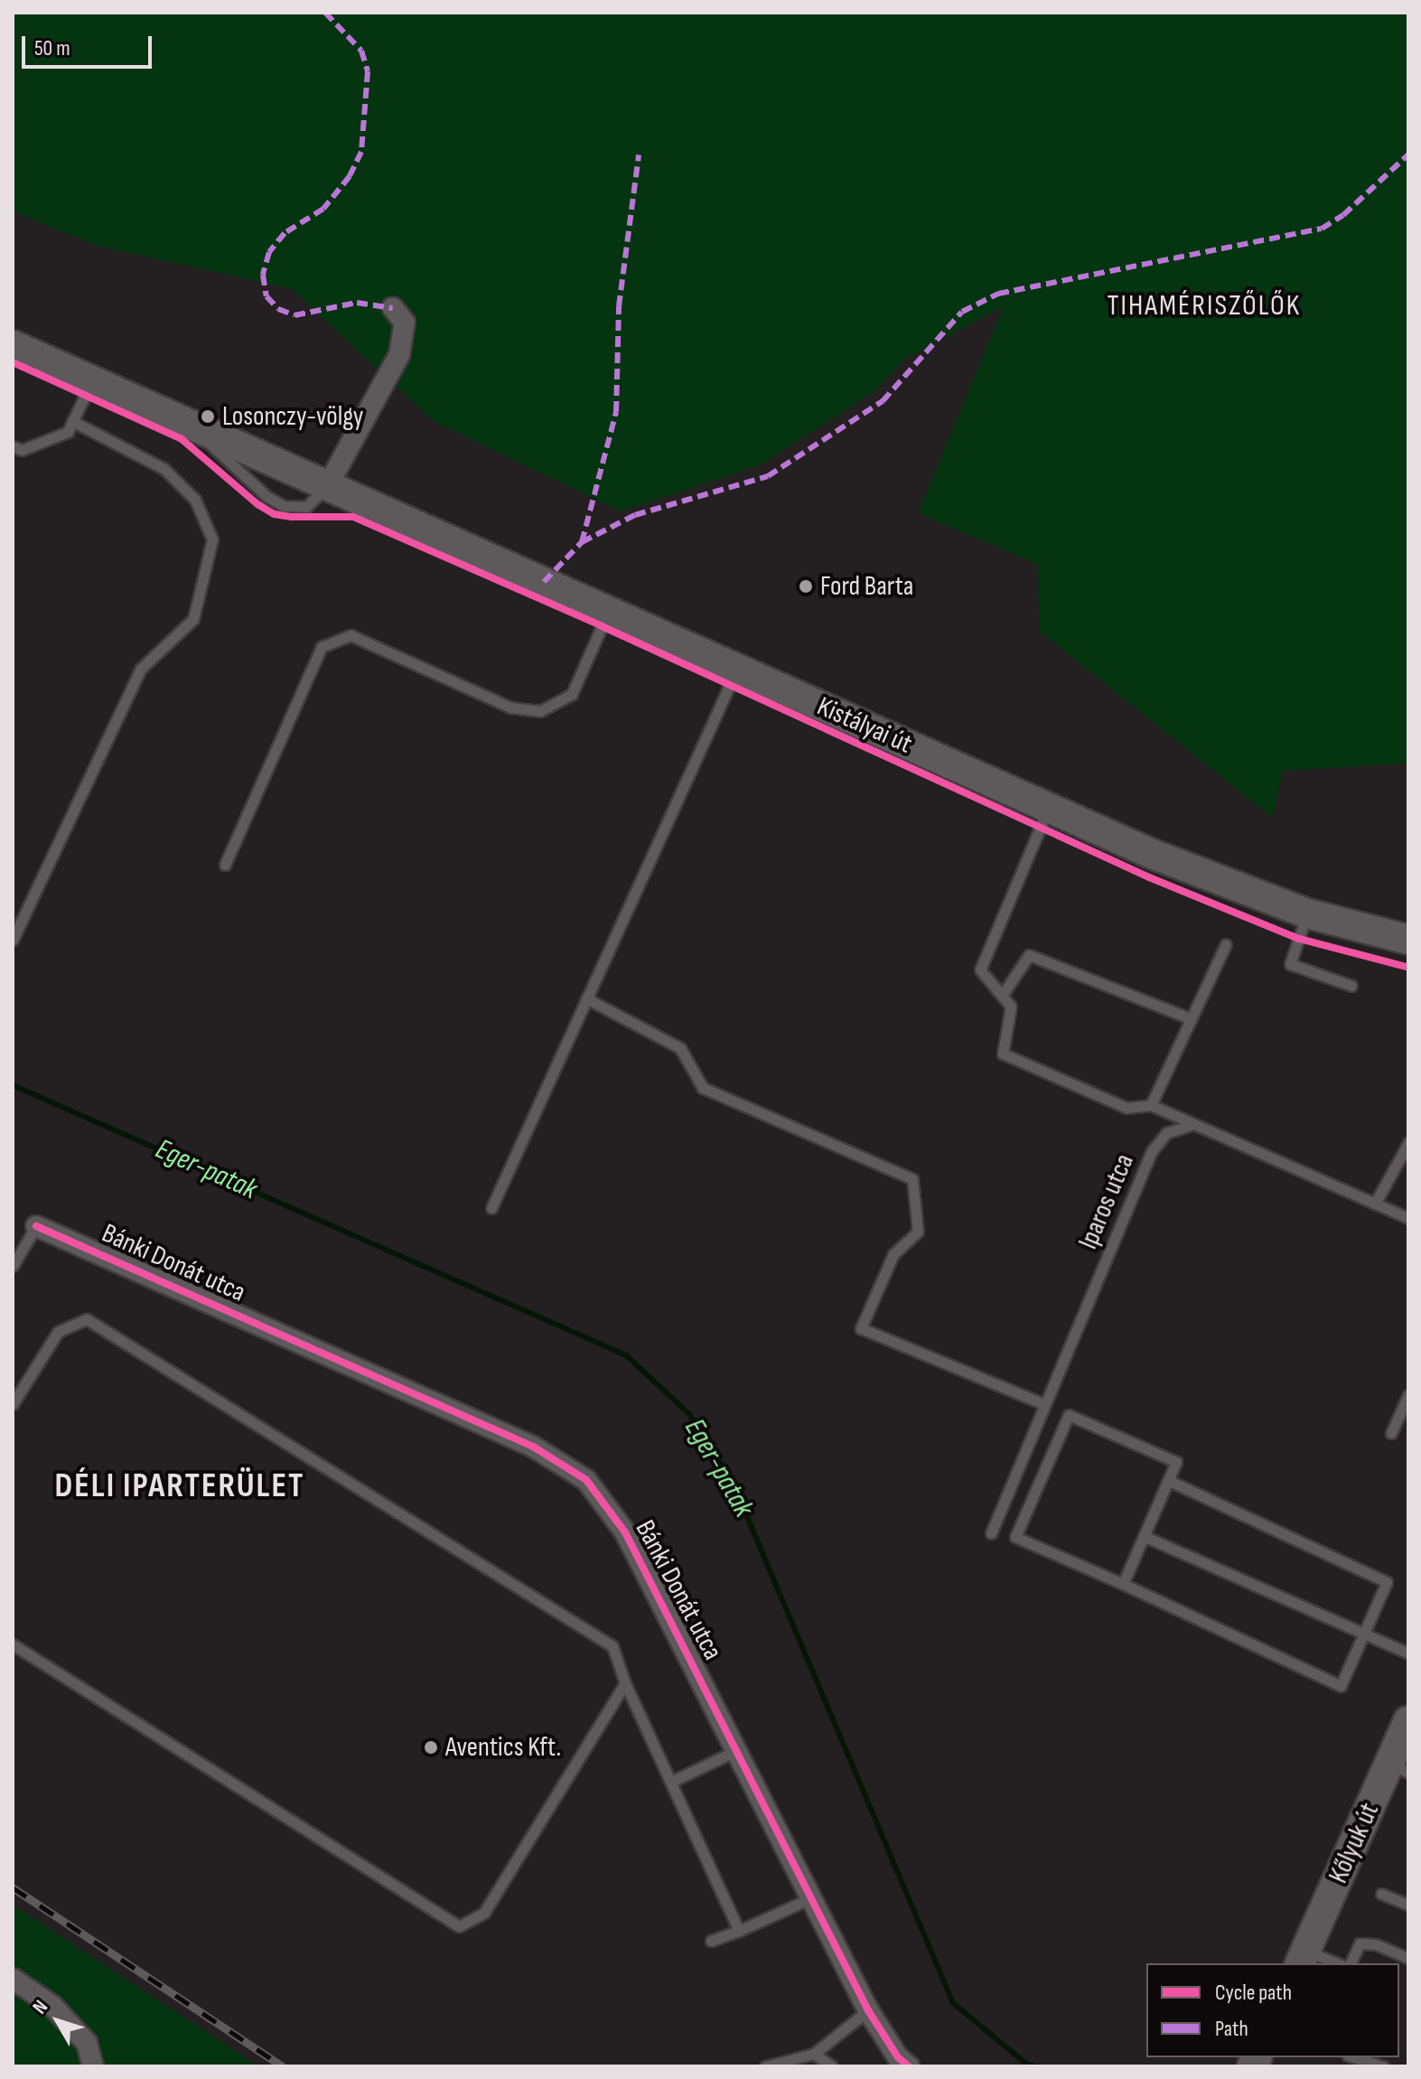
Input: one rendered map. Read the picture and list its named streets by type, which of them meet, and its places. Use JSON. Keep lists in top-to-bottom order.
{
  "streets": {
    "main road": ["Kistályai út", "Kőlyuk út"],
    "street": ["Bánki Donát utca"],
    "lane": ["Iparos utca"]
  },
  "districts": ["TIHAMÉRISZŐLŐK", "DÉLI IPARTERÜLET"],
  "water": ["Eger-patak"],
  "places": ["Losonczy-völgy", "Ford Barta", "Aventics Kft."],
  "legend": ["Cycle path", "Path"],
  "scale_bar": "50 m",
  "north": "top left"
}
